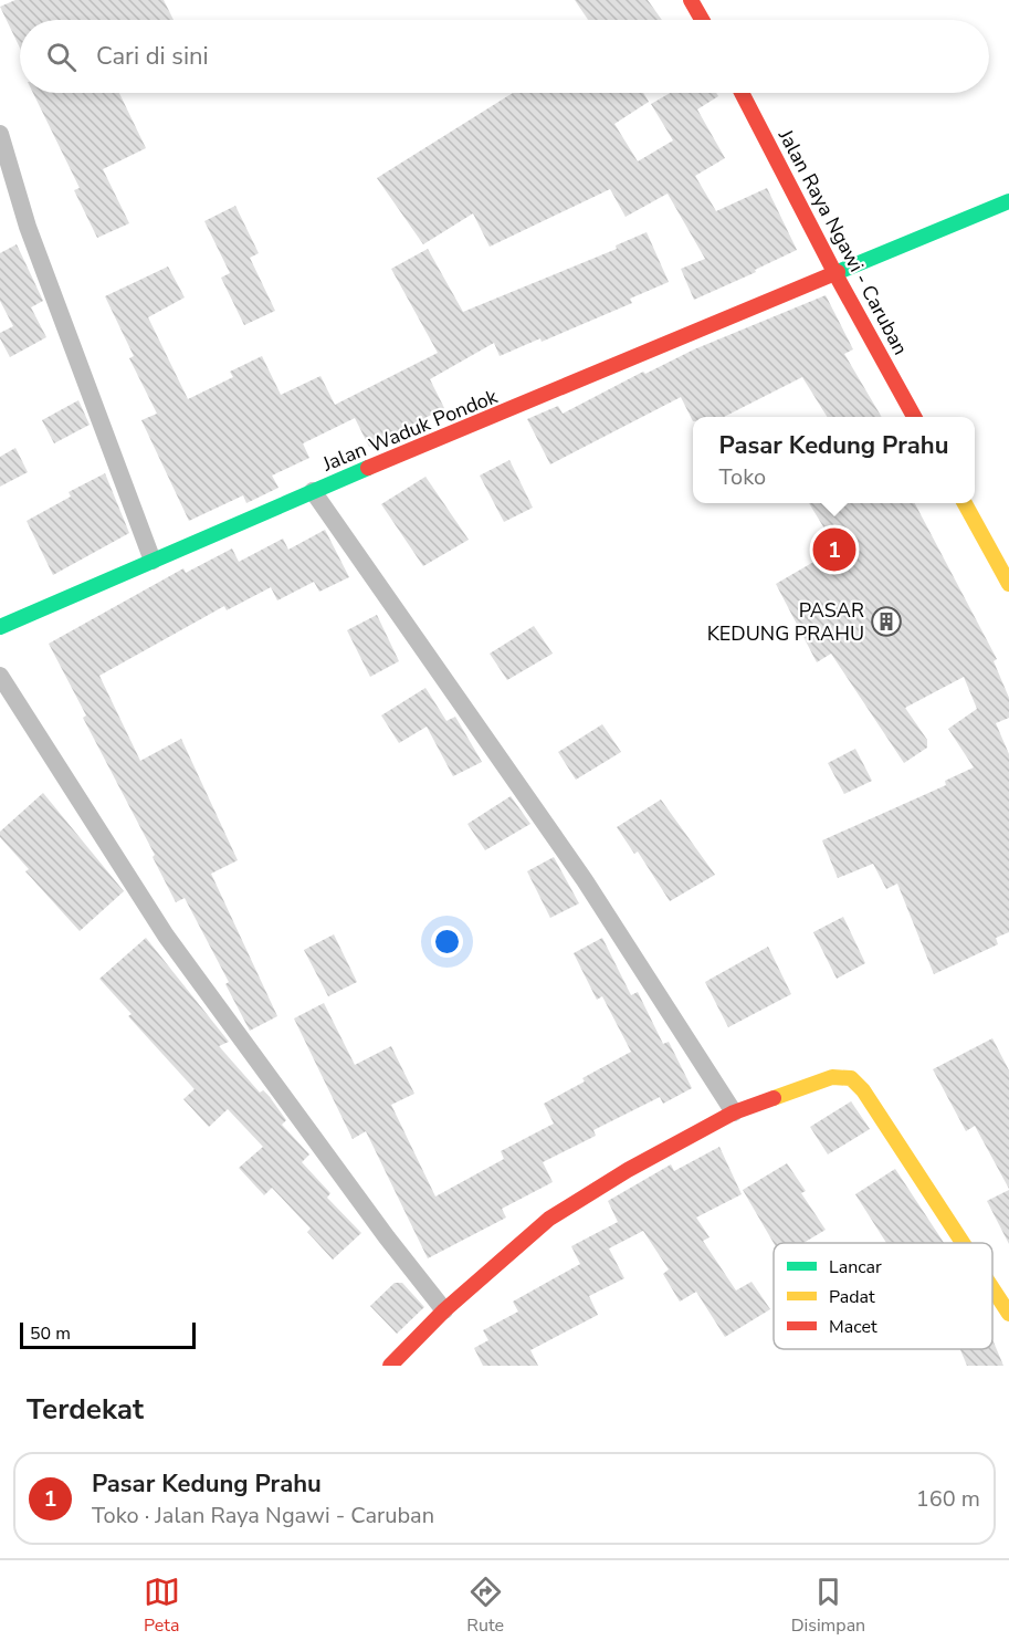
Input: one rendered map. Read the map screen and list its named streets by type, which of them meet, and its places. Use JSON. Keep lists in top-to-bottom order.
{
  "streets": {
    "main road": ["Jalan Raya Ngawi - Caruban", "Jalan Waduk Pondok"]
  },
  "crossings": [
    ["Jalan Raya Ngawi - Caruban", "Jalan Waduk Pondok"]
  ],
  "places": {
    "building": ["PASAR KEDUNG PRAHU"]
  },
  "legend": ["Lancar", "Padat", "Macet"],
  "scale_bar": "50 m",
  "page": {
    "search": "Cari di sini",
    "popup": ["Pasar Kedung Prahu", "Toko"],
    "pins": "1",
    "scale": "50 m",
    "heading": "Terdekat",
    "list": [
      {
        "mark": "1",
        "name": "Pasar Kedung Prahu",
        "note": "Toko · Jalan Raya Ngawi - Caruban",
        "value": "160 m"
      }
    ],
    "nav": ["Peta", "Rute", "Disimpan"]
  }
}
